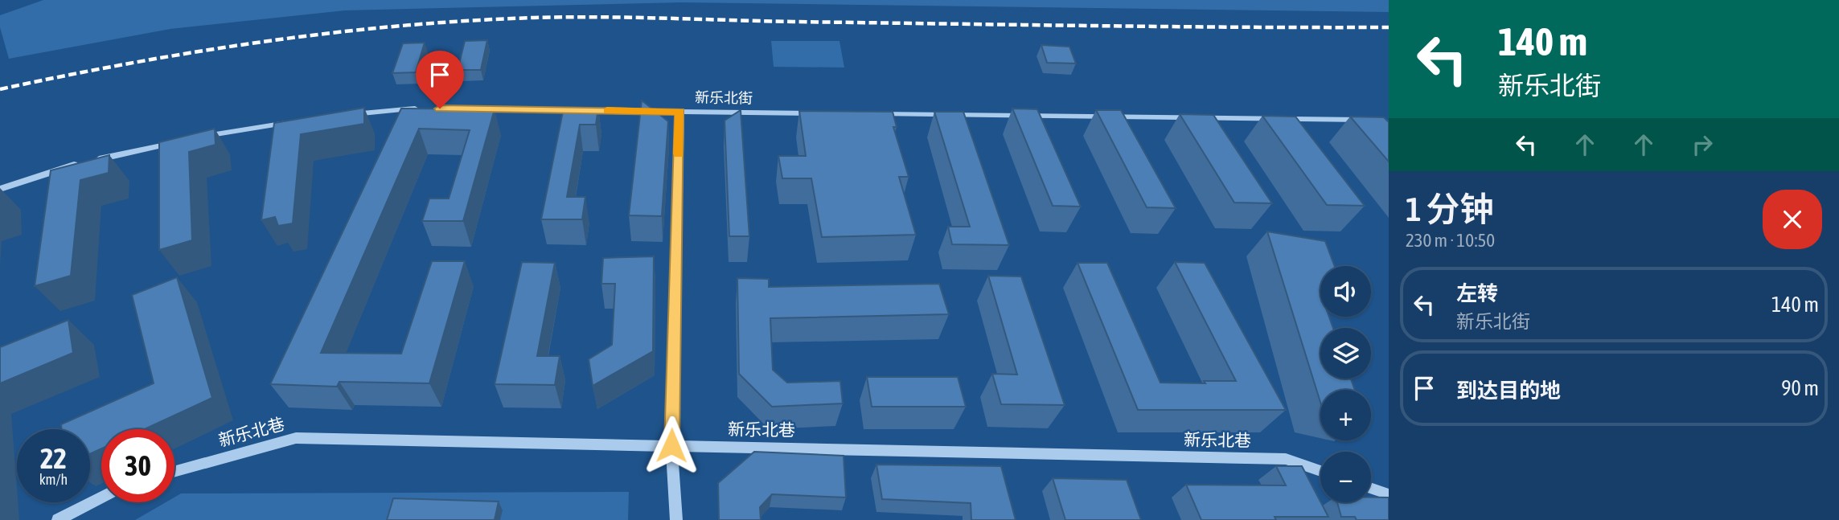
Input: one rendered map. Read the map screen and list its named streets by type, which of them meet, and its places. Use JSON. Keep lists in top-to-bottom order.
{
  "streets": {
    "street": ["新乐北街", "新乐北巷"]
  },
  "page": {
    "turn": ["140 m", "新乐北街"],
    "heading": ["1 分钟", "230 m · 10:50"],
    "map_buttons": ["+", "−"],
    "list": [
      {
        "name": "左转",
        "note": "新乐北街",
        "value": "140 m"
      },
      {
        "name": "到达目的地",
        "value": "90 m"
      }
    ],
    "speed": "22 km/h",
    "limit": "30"
  }
}
